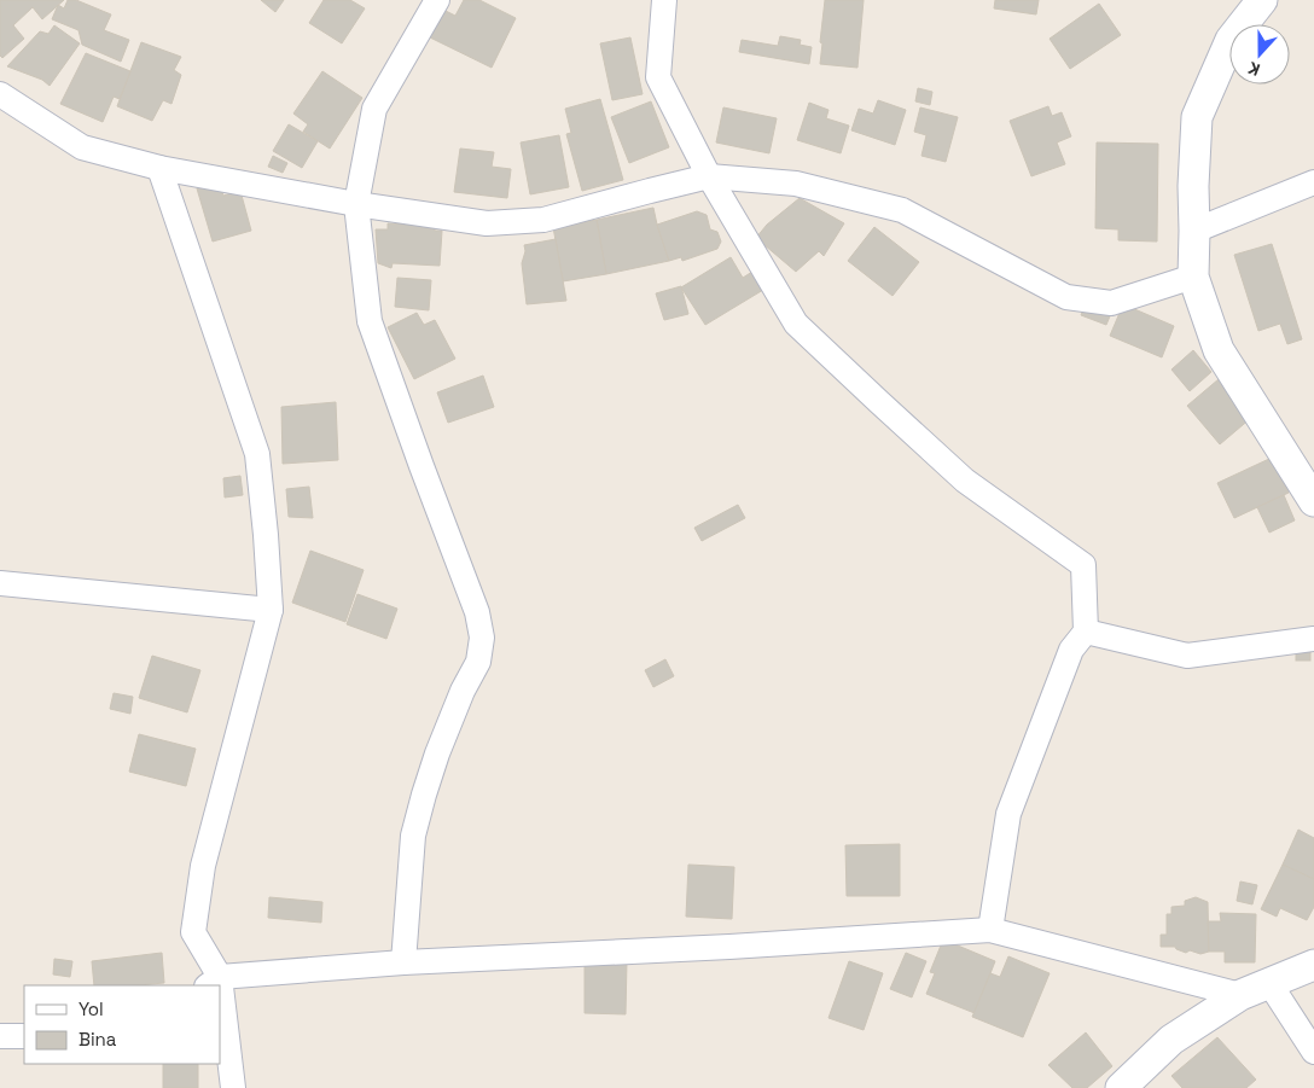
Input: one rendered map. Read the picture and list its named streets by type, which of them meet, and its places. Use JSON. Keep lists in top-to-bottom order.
{
  "legend": ["Yol", "Bina"],
  "north": "bottom"
}
